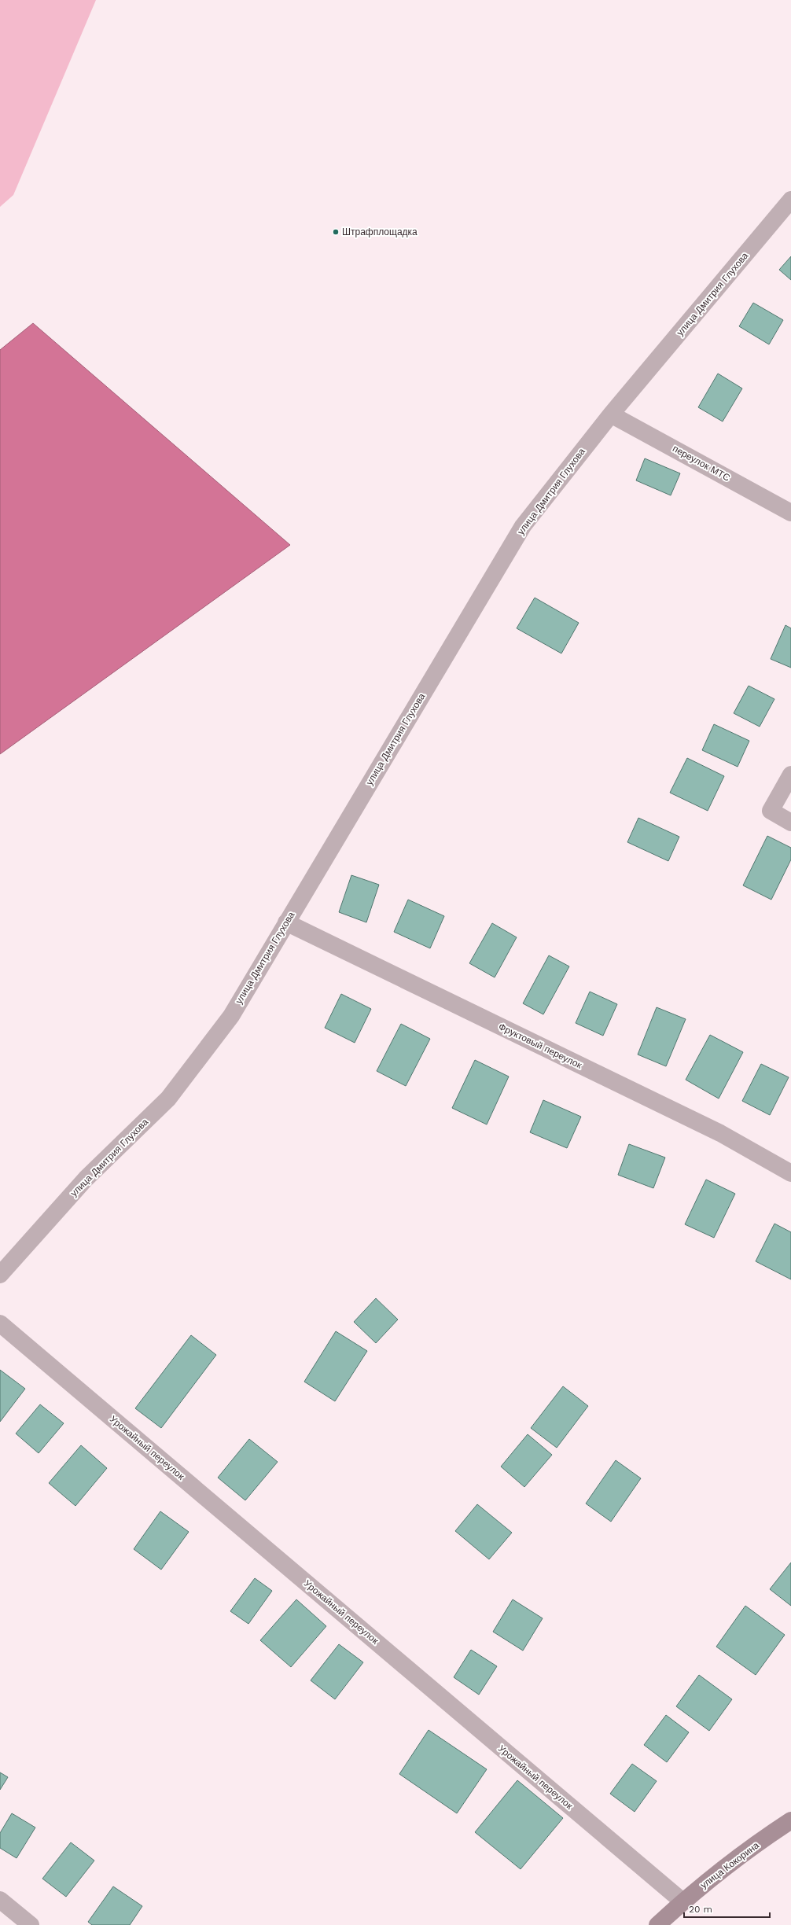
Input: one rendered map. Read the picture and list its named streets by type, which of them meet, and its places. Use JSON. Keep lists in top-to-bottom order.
{
  "streets": {
    "main road": ["улица Кокорина"],
    "street": [
      "улица Дмитрия Глухова",
      "переулок МТС",
      "Фруктовый переулок",
      "Урожайный переулок"
    ]
  },
  "crossings": [
    ["улица Дмитрия Глухова", "переулок МТС"],
    ["улица Дмитрия Глухова", "Фруктовый переулок"],
    ["Урожайный переулок", "улица Кокорина"]
  ],
  "places": ["Штрафплощадка"],
  "scale_bar": "20 m"
}
